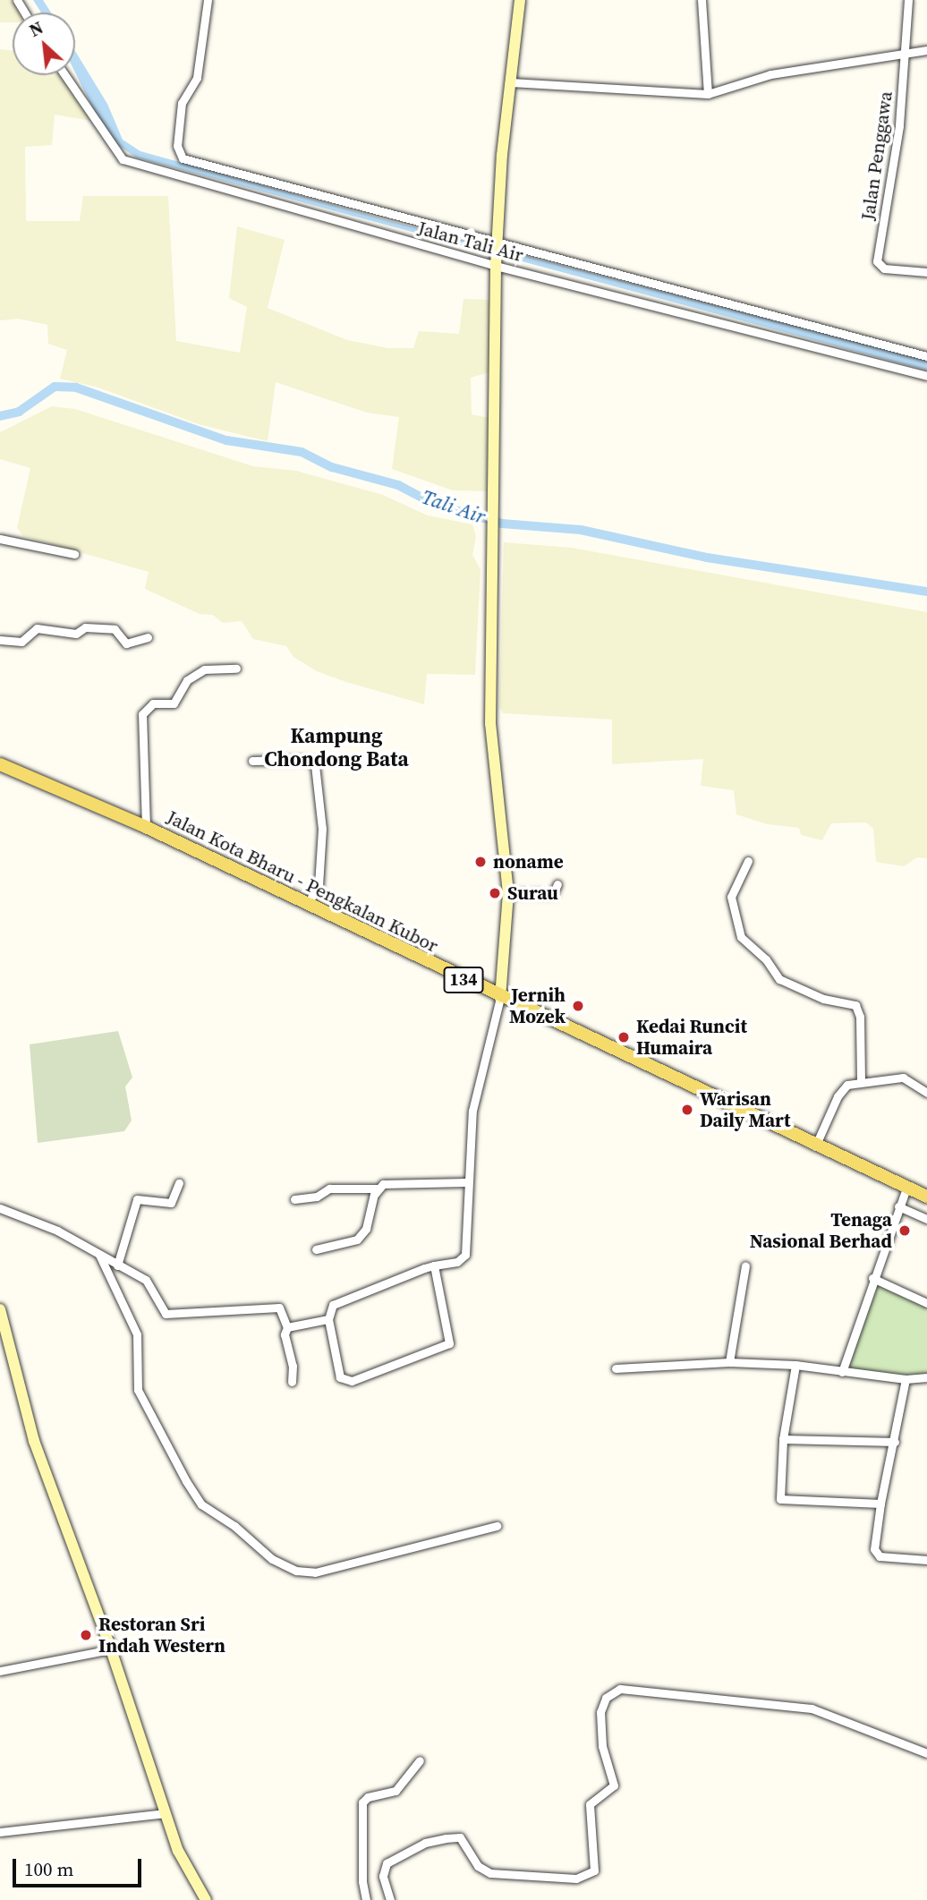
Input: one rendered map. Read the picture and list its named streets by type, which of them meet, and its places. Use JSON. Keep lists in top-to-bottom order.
{
  "streets": {
    "main road": ["Jalan Kota Bharu - Pengkalan Kubor", "134"],
    "street": ["Jalan Penggawa", "Jalan Tali Air"]
  },
  "districts": ["Kampung Chondong Bata"],
  "water": ["Tali Air"],
  "places": [
    "noname",
    "Surau",
    "Jernih Mozek",
    "Kedai Runcit Humaira",
    "Warisan Daily Mart",
    "Tenaga Nasional Berhad",
    "Restoran Sri Indah Western"
  ],
  "scale_bar": "100 m",
  "north": "top left"
}
